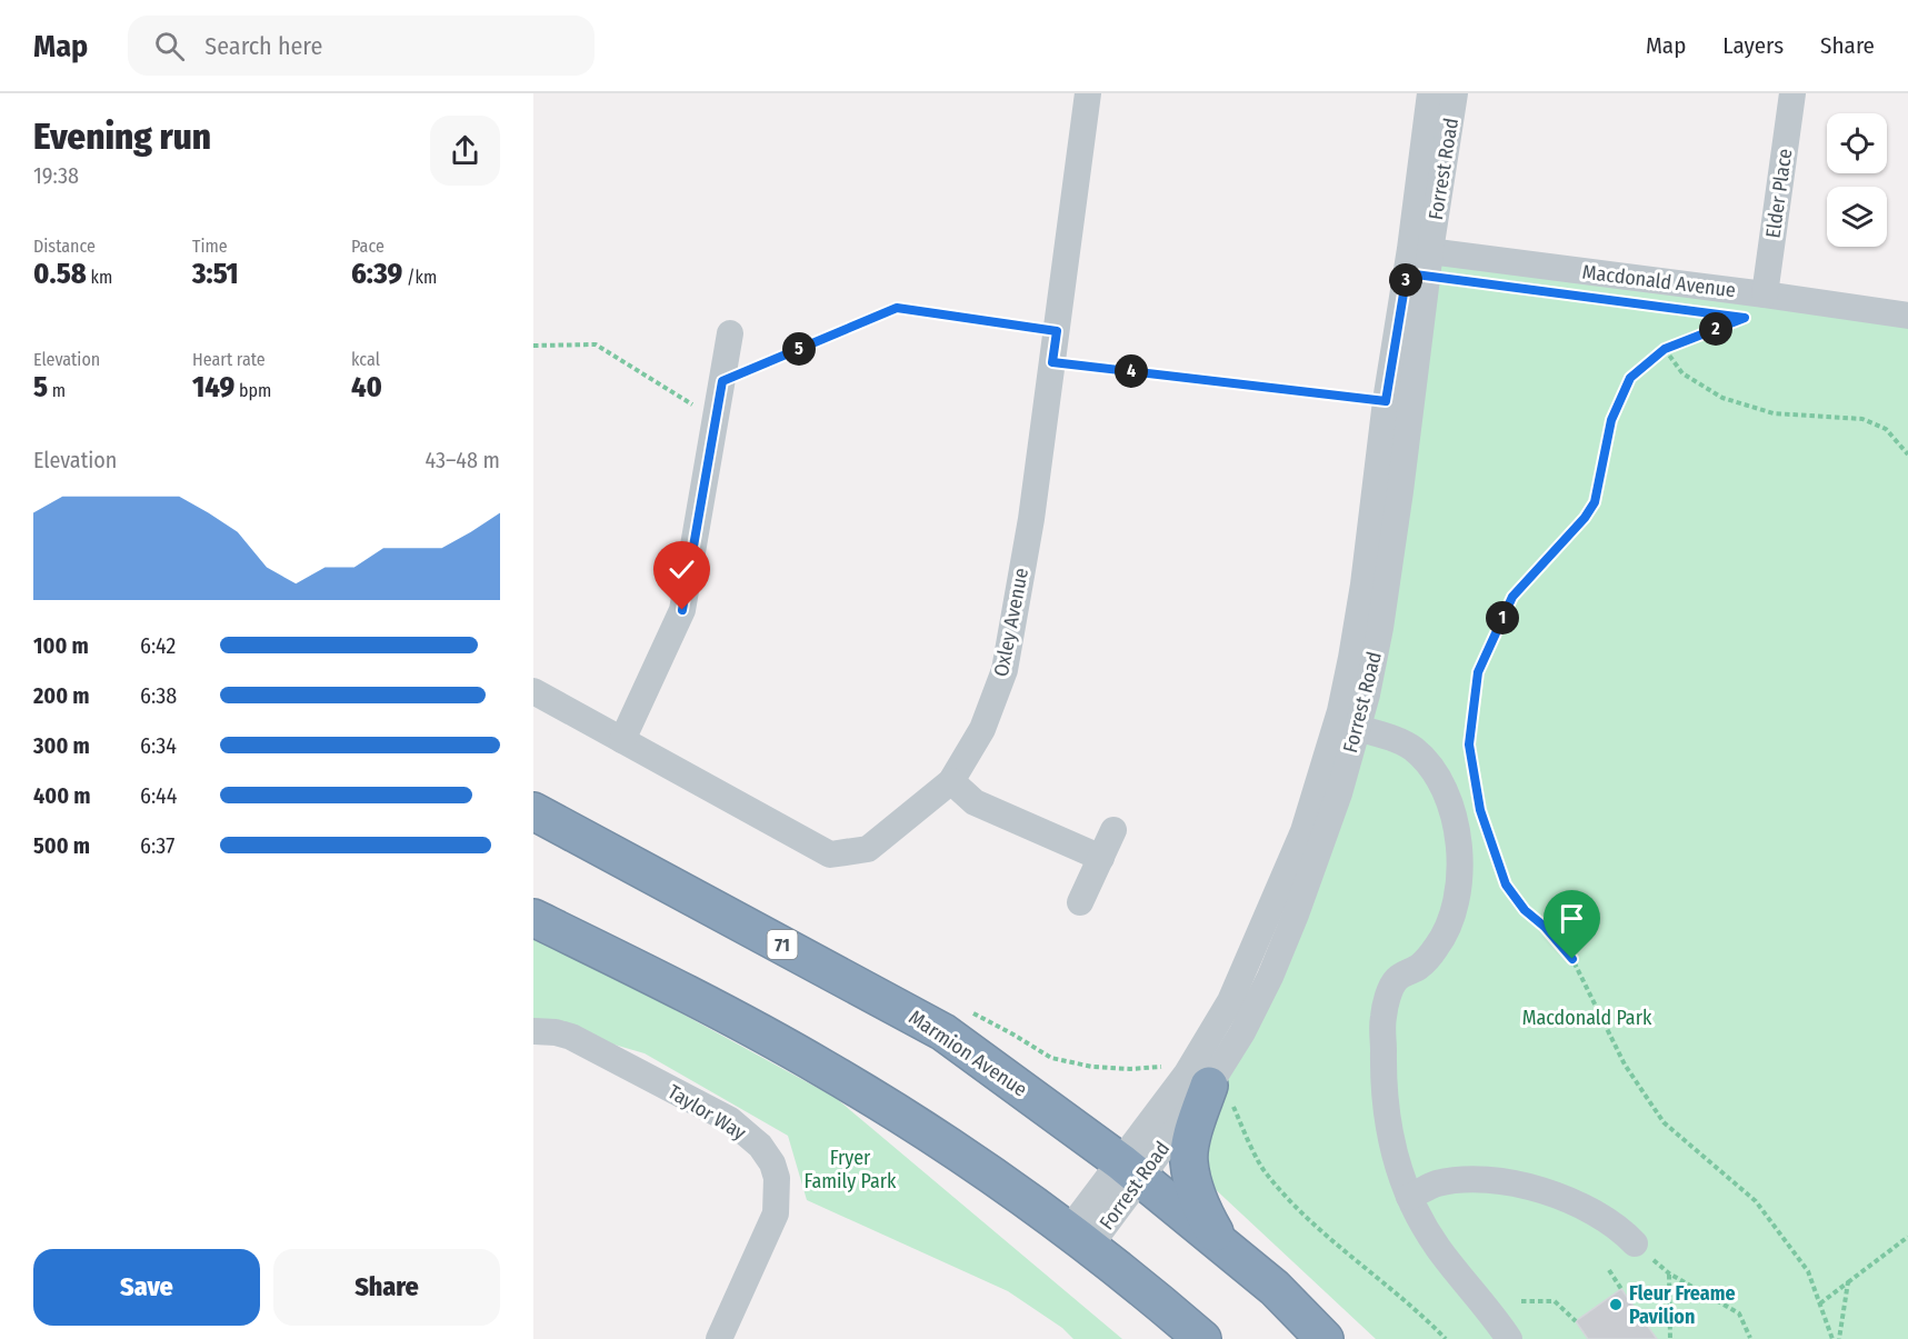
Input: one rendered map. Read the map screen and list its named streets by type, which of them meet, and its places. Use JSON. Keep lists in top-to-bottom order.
{
  "streets": {
    "highway": ["71", "Marmion Avenue"],
    "street": [
      "Forrest Road",
      "Elder Place",
      "Macdonald Avenue",
      "Oxley Avenue",
      "Taylor Way"
    ]
  },
  "crossings": [
    ["Forrest Road", "Macdonald Avenue"],
    ["Forrest Road", "Marmion Avenue"],
    ["Elder Place", "Macdonald Avenue"]
  ],
  "parks": ["Macdonald Park", "Fryer Family Park"],
  "places": ["Fleur Freame Pavilion"],
  "page": {
    "header": "Map",
    "search": "Search here",
    "nav": ["Map", "Layers", "Share"],
    "heading": ["Evening run", "19:38"],
    "stats": [
      ["Distance", "0.58 km"],
      ["Time", "3:51"],
      ["Pace", "6:39 /km"],
      ["Elevation", "5 m"],
      ["Heart rate", "149 bpm"],
      ["kcal", "40"]
    ],
    "pins": [
      "3",
      "2",
      "5",
      "4",
      "1"
    ],
    "chart": ["Elevation", "43–48 m"],
    "list": [
      {
        "name": "100 m",
        "note": "6:42"
      },
      {
        "name": "200 m",
        "note": "6:38"
      },
      {
        "name": "300 m",
        "note": "6:34"
      },
      {
        "name": "400 m",
        "note": "6:44"
      },
      {
        "name": "500 m",
        "note": "6:37"
      }
    ],
    "buttons": ["Save", "Share"]
  }
}
